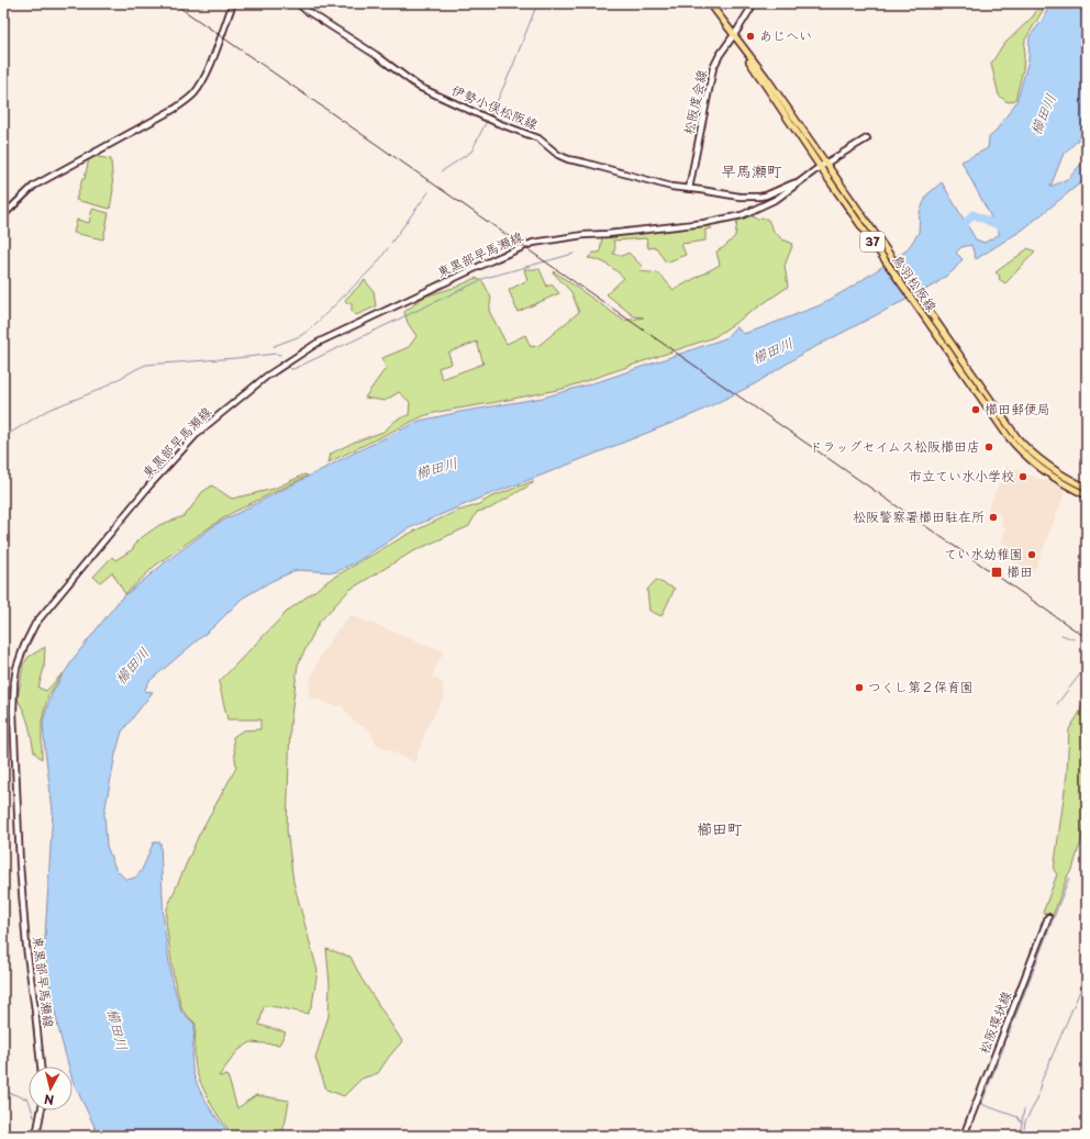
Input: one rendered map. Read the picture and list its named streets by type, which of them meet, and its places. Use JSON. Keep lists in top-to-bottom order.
{
  "streets": {
    "main road": [
      "松阪度会線",
      "伊勢小俣松阪線",
      "37",
      "東黒部早馬瀬線",
      "鳥羽松阪線",
      "松阪環状線"
    ]
  },
  "crossings": [
    ["松阪度会線", "伊勢小俣松阪線"],
    ["松阪度会線", "鳥羽松阪線"],
    ["伊勢小俣松阪線", "東黒部早馬瀬線"],
    ["東黒部早馬瀬線", "鳥羽松阪線"]
  ],
  "districts": ["早馬瀬町", "櫛田町"],
  "water": ["櫛田川"],
  "places": {
    "other": [
      "あじへい",
      "櫛田郵便局",
      "ドラッグセイムス松阪櫛田店",
      "市立てい水小学校",
      "松阪警察署櫛田駐在所",
      "てい水幼稚園",
      "つくし第２保育園"
    ],
    "transit": ["櫛田"]
  },
  "north": "bottom"
}
